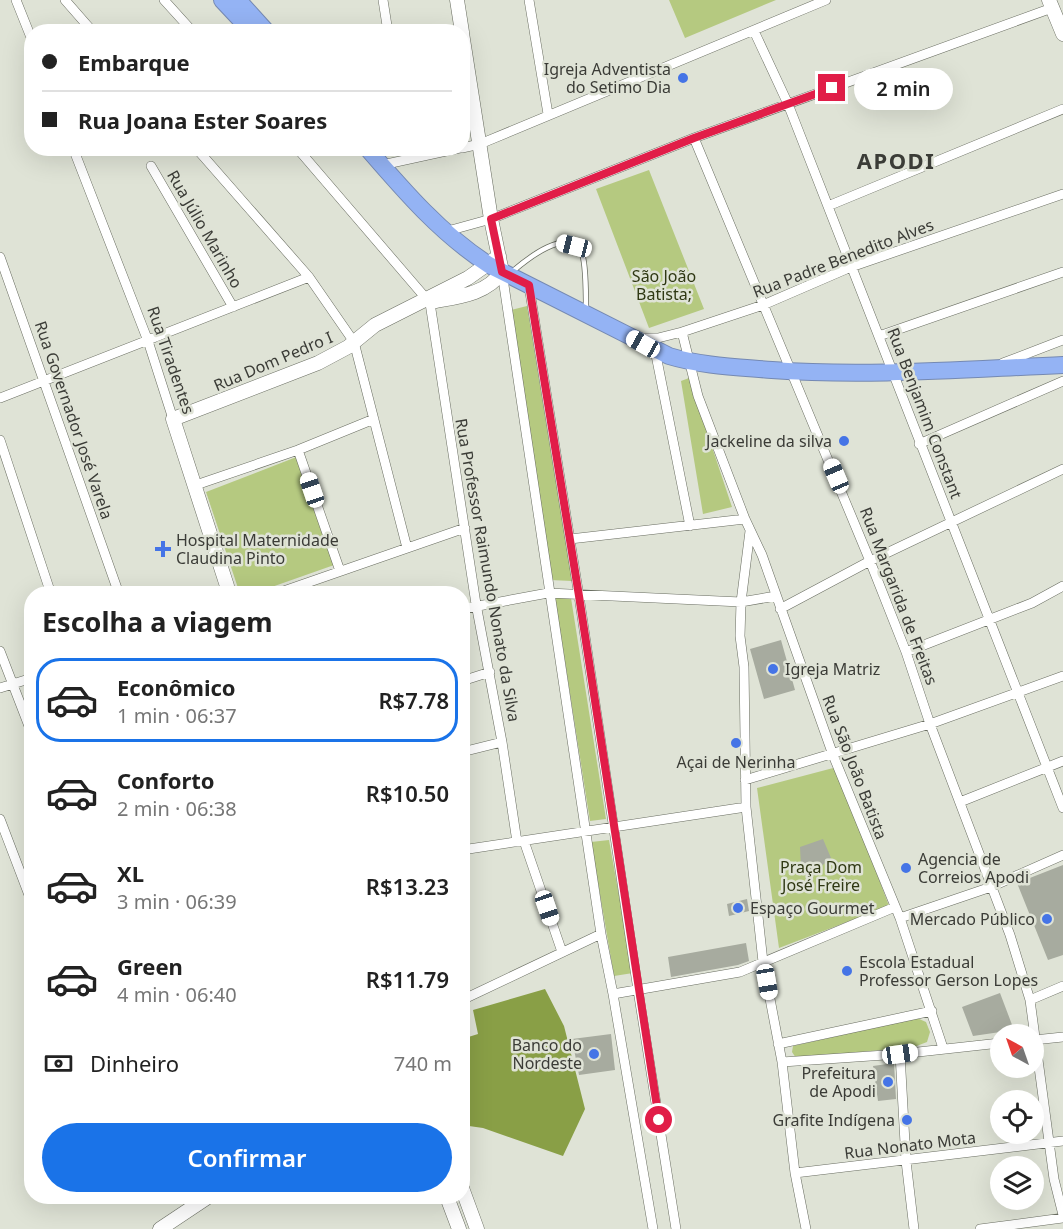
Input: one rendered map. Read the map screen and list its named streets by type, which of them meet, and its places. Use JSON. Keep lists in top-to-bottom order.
{
  "streets": {
    "street": [
      "Rua Júlio Marinho",
      "Rua Padre Benedito Alves",
      "Rua Tiradentes",
      "Rua Dom Pedro I",
      "Rua Benjamim Constant",
      "Rua Governador José Varela",
      "Rua Professor Raimundo Nonato da Silva",
      "Rua Margarida de Freitas",
      "Rua São João Batista",
      "Rua Nonato Mota"
    ]
  },
  "crossings": [
    ["Rua Padre Benedito Alves", "Rua Benjamim Constant"],
    ["Rua Padre Benedito Alves", "Rua Margarida de Freitas"],
    ["Rua Padre Benedito Alves", "Rua São João Batista"],
    ["Rua Tiradentes", "Rua Dom Pedro I"],
    ["Rua Dom Pedro I", "Rua Professor Raimundo Nonato da Silva"],
    ["Rua Margarida de Freitas", "Rua Nonato Mota"]
  ],
  "districts": ["APODI"],
  "parks": ["São João Batista;", "Praça Dom José Freire"],
  "places": {
    "other": [
      "Igreja Adventista do Setimo Dia",
      "Jackeline da silva",
      "Igreja Matriz",
      "Açai de Nerinha",
      "Agencia de Correios Apodi",
      "Espaço Gourmet",
      "Mercado Público",
      "Escola Estadual Professor Gerson Lopes",
      "Banco do Nordeste",
      "Prefeitura de Apodi",
      "Grafite Indígena"
    ],
    "health": ["Hospital Maternidade Claudina Pinto"]
  },
  "north": "top left",
  "page": {
    "banner": ["Embarque", "Rua Joana Ester Soares"],
    "bubble": "2 min",
    "heading": "Escolha a viagem",
    "list": [
      {
        "name": "Econômico",
        "note": "1 min · 06:37",
        "value": "R$7.78"
      },
      {
        "name": "Conforto",
        "note": "2 min · 06:38",
        "value": "R$10.50"
      },
      {
        "name": "XL",
        "note": "3 min · 06:39",
        "value": "R$13.23"
      },
      {
        "name": "Green",
        "note": "4 min · 06:40",
        "value": "R$11.79"
      }
    ],
    "pay": ["Dinheiro", "740 m"],
    "buttons": "Confirmar"
  }
}
